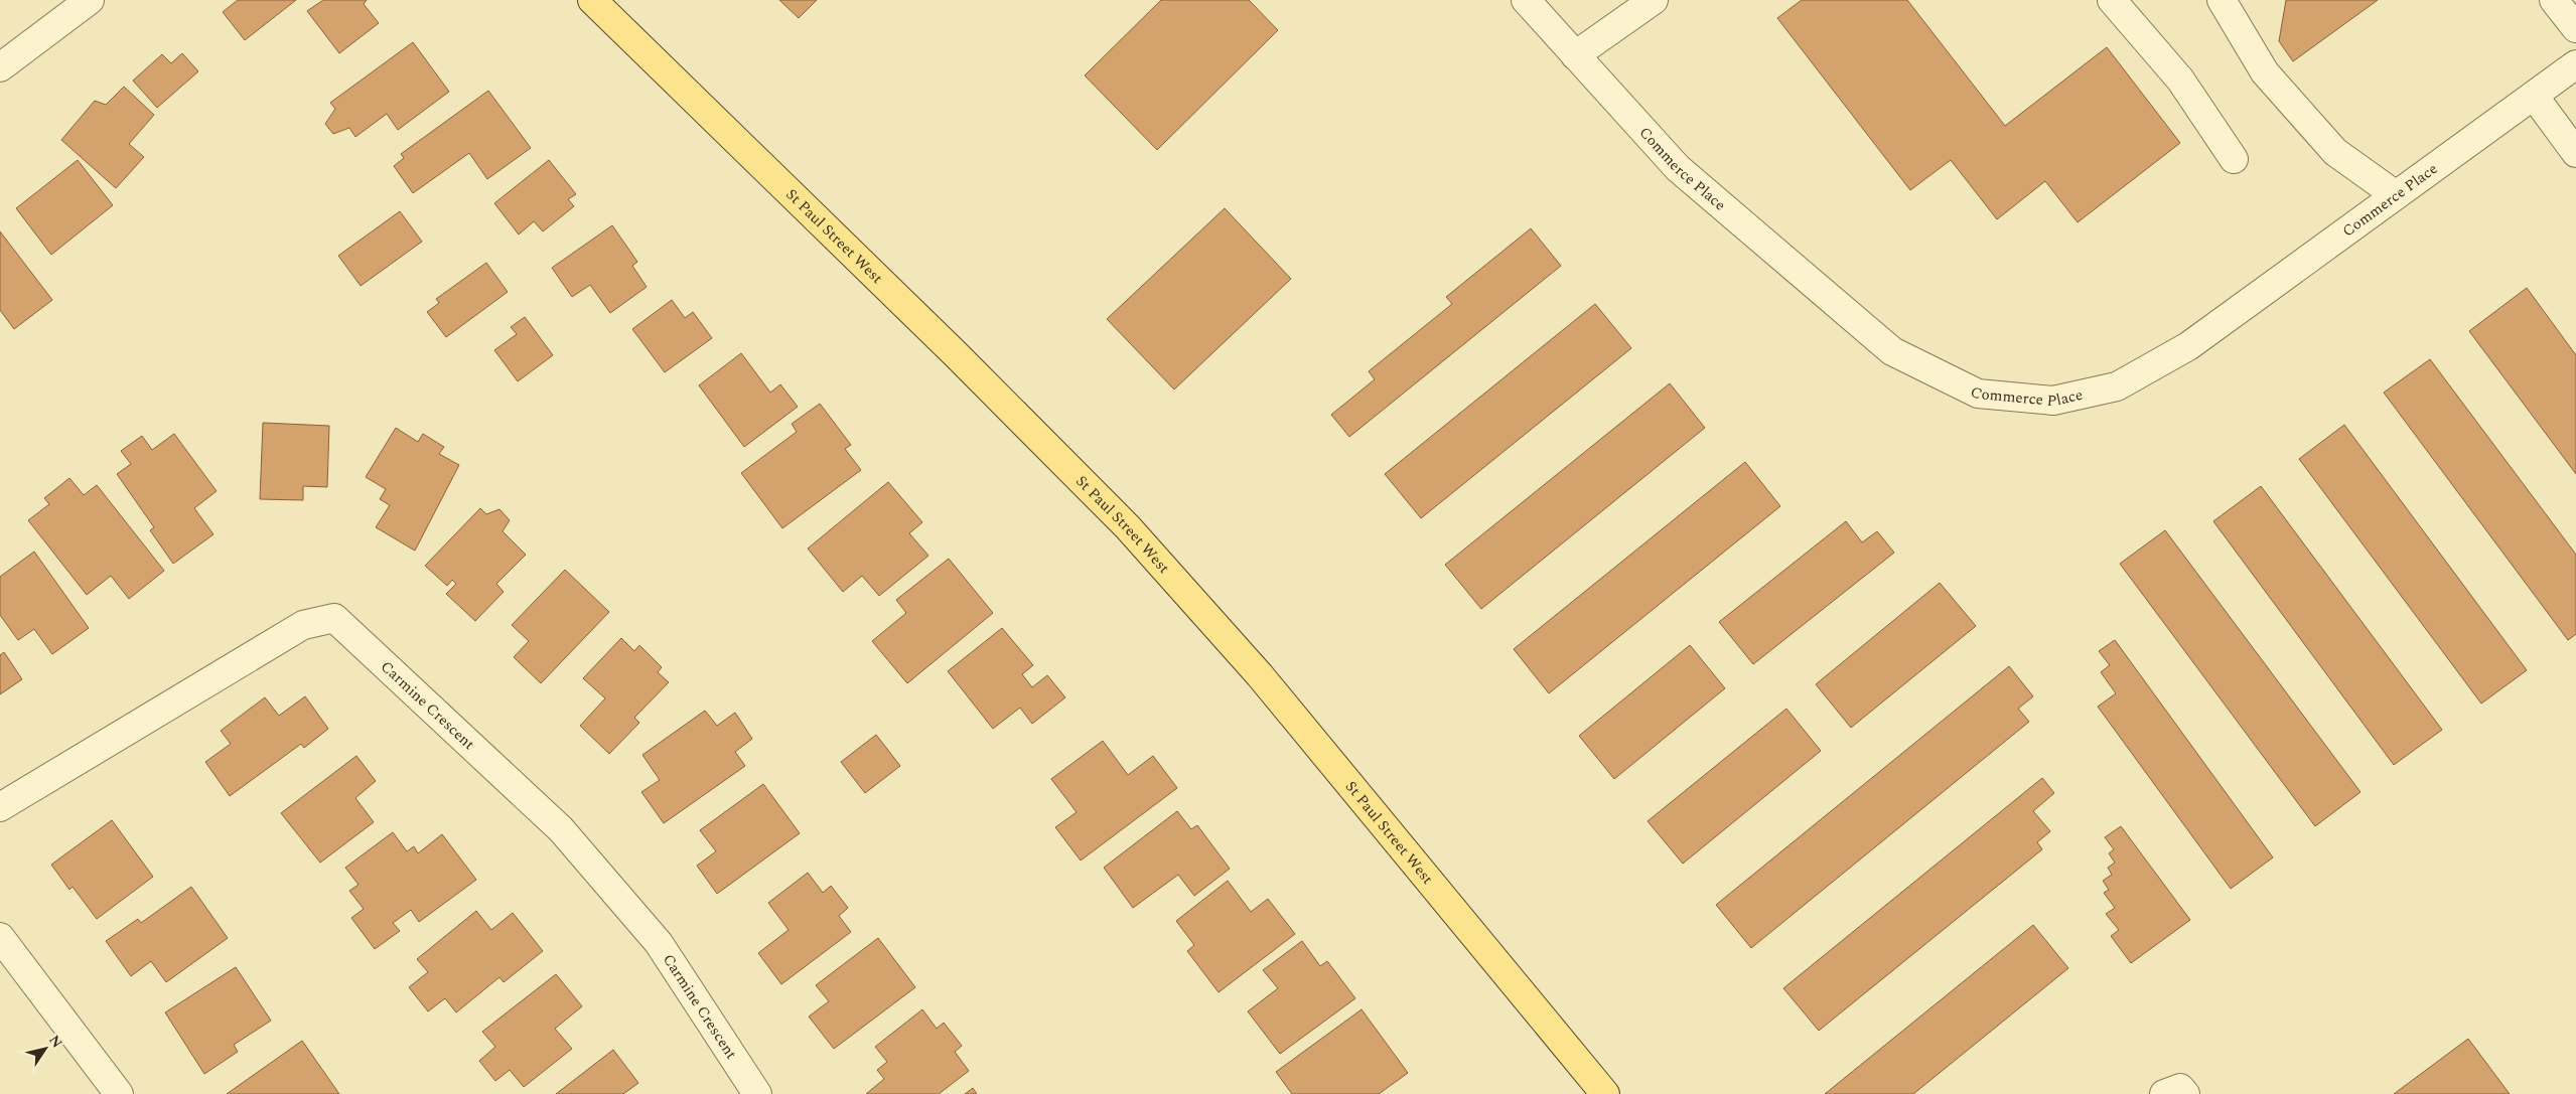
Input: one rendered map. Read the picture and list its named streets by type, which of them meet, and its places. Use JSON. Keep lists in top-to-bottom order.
{
  "streets": {
    "main road": ["St Paul Street West"],
    "street": ["Commerce Place", "Carmine Crescent"]
  },
  "north": "top right"
}
